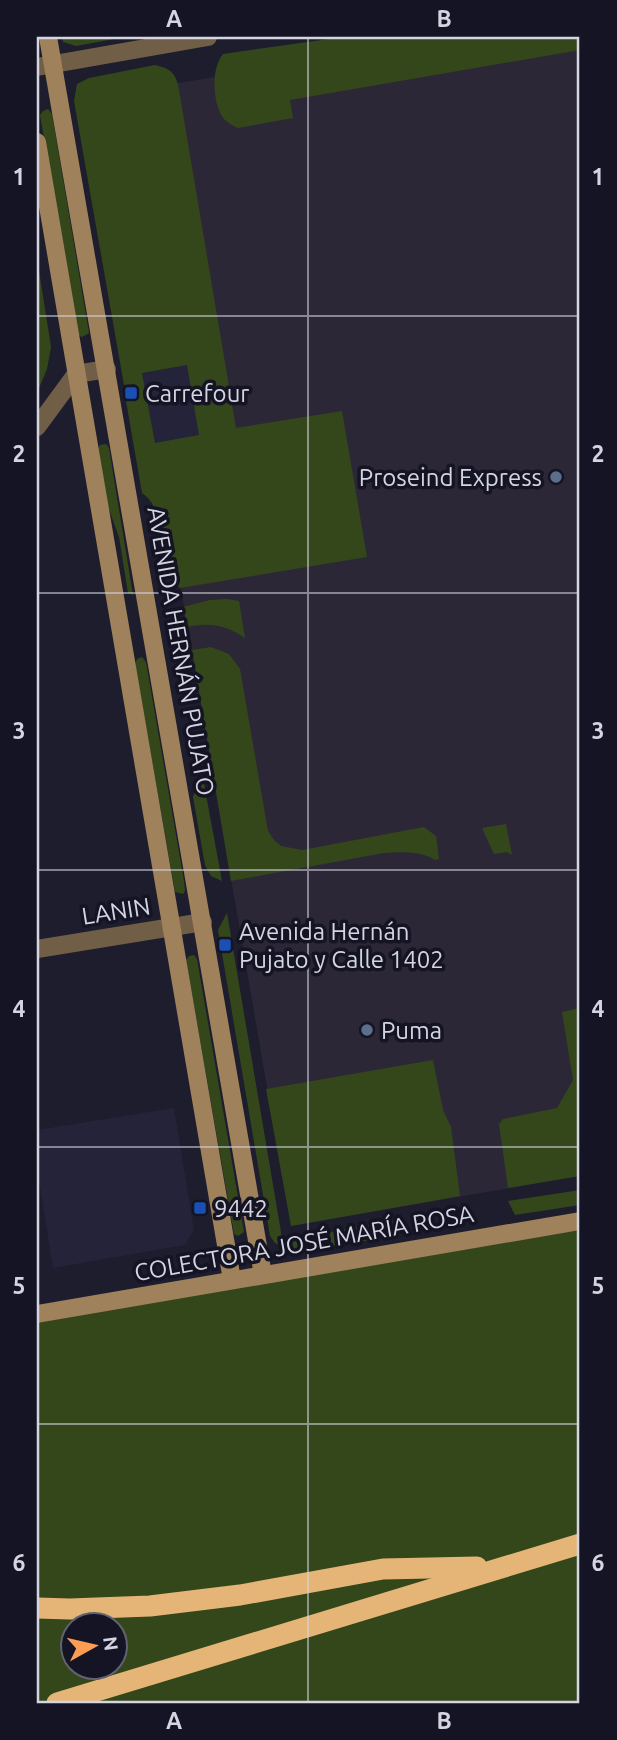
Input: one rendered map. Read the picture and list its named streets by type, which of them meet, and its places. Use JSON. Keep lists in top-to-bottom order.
{
  "streets": {
    "street": ["AVENIDA HERNÁN PUJATO", "LANIN", "COLECTORA JOSÉ MARÍA ROSA"]
  },
  "crossings": [
    ["AVENIDA HERNÁN PUJATO", "LANIN"],
    ["AVENIDA HERNÁN PUJATO", "COLECTORA JOSÉ MARÍA ROSA"]
  ],
  "places": {
    "transit": ["Carrefour", "Avenida Hernán Pujato y Calle 1402", "9442"],
    "other": ["Proseind Express", "Puma"]
  },
  "north": "right",
  "grid": {
    "columns": ["A", "B"],
    "rows": [
      "1",
      "2",
      "3",
      "4",
      "5",
      "6"
    ]
  }
}
